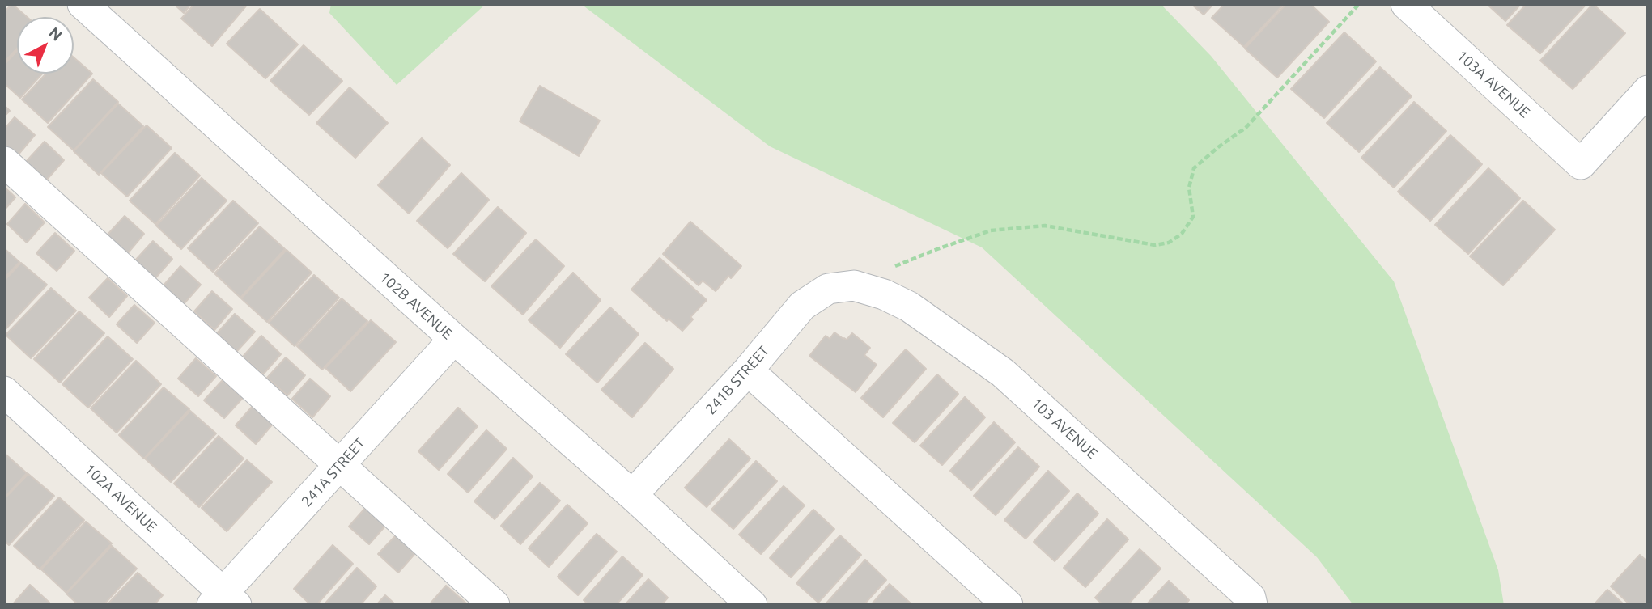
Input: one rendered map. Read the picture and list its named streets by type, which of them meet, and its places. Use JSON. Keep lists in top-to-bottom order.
{
  "streets": {
    "street": [
      "103A AVENUE",
      "102B AVENUE",
      "241B STREET",
      "103 AVENUE",
      "241A STREET",
      "102A AVENUE"
    ]
  },
  "crossings": [
    ["102B AVENUE", "241B STREET"],
    ["102B AVENUE", "241A STREET"],
    ["241B STREET", "103 AVENUE"],
    ["241A STREET", "102A AVENUE"]
  ],
  "north": "top right"
}
